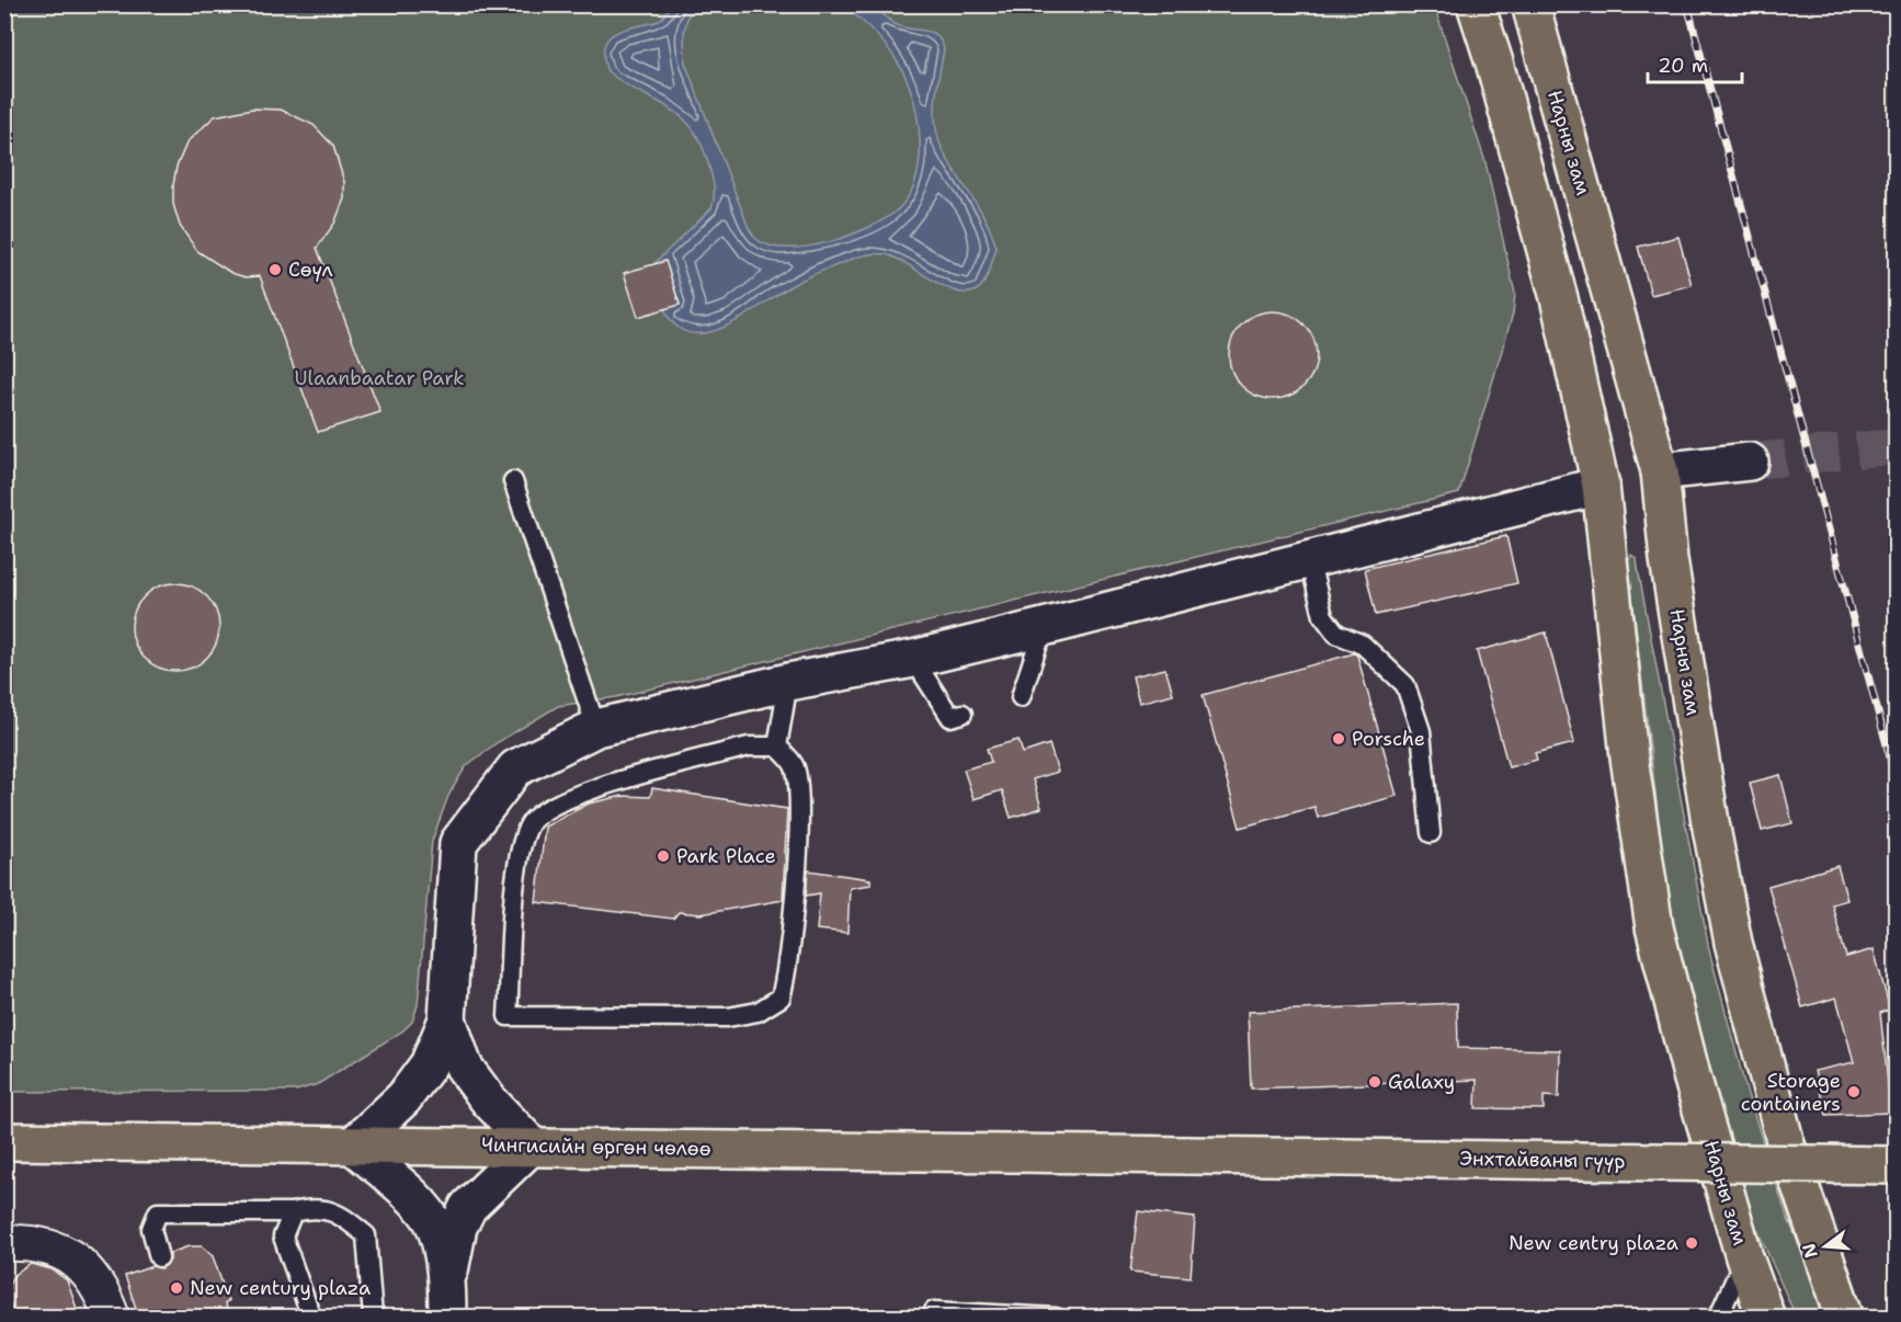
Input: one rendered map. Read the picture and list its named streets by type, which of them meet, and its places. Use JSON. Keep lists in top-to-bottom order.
{
  "streets": {
    "main road": ["Нарны зам", "Чингисийн өргөн чөлөө", "Энхтайваны гүүр"]
  },
  "crossings": [
    ["Чингисийн өргөн чөлөө", "Энхтайваны гүүр"]
  ],
  "parks": ["Ulaanbaatar Park"],
  "places": [
    "Сөүл",
    "Porsche",
    "Park Place",
    "Galaxy",
    "Storage containers",
    "New centry plaza",
    "New century plaza"
  ],
  "scale_bar": "20 m",
  "north": "left"
}
